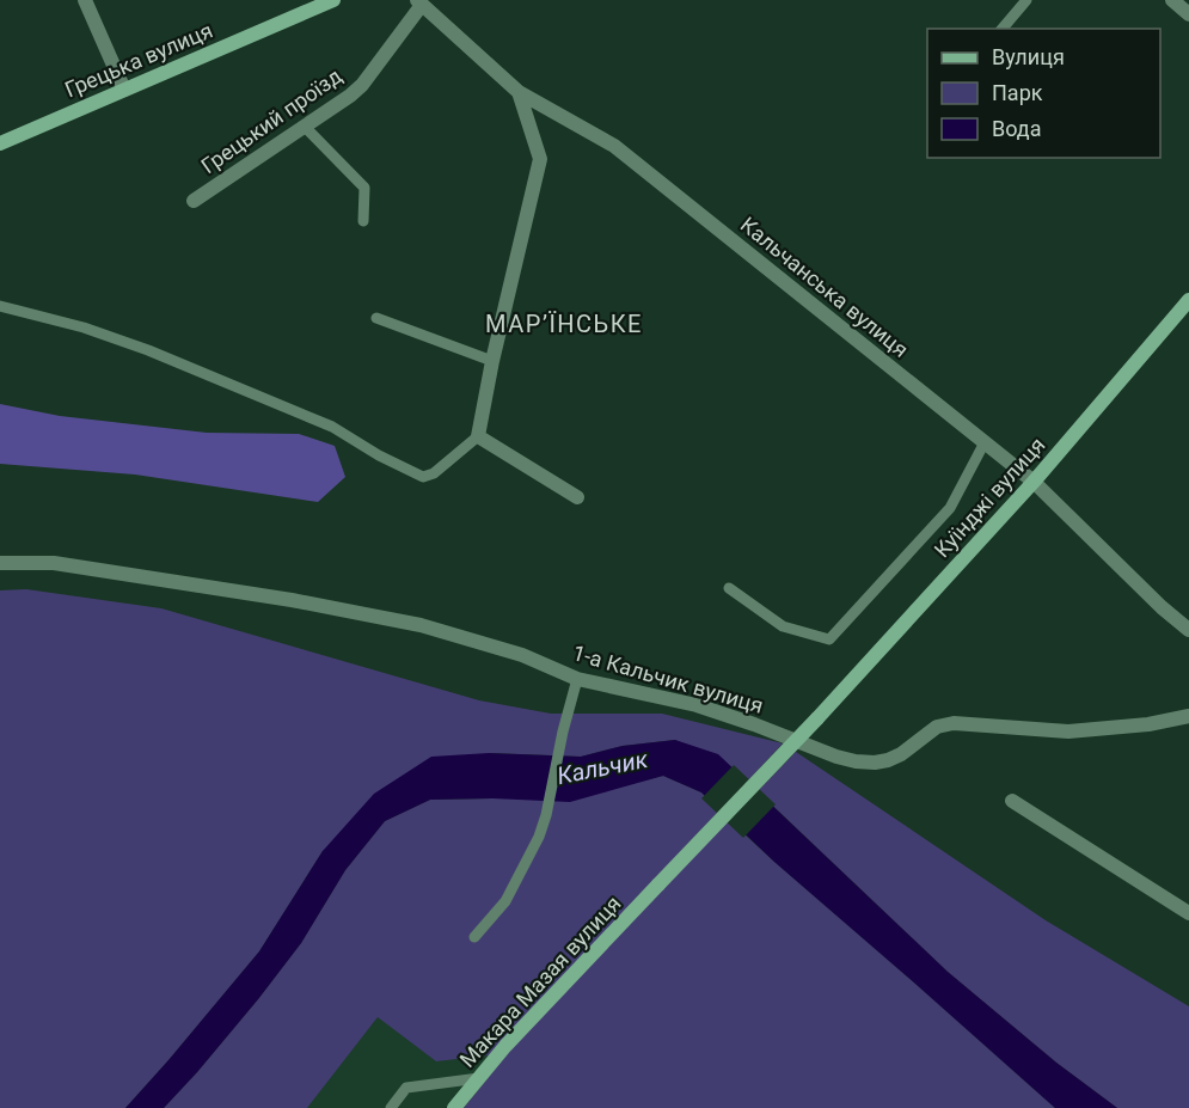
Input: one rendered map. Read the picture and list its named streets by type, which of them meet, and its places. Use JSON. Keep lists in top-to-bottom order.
{
  "streets": {
    "main road": ["Грецька вулиця", "Куїнджі вулиця", "Макара Мазая вулиця"],
    "street": ["Грецький проїзд", "Кальчанська вулиця", "1-а Кальчик вулиця"]
  },
  "crossings": [
    ["Грецький проїзд", "Кальчанська вулиця"],
    ["Кальчанська вулиця", "Куїнджі вулиця"],
    ["Куїнджі вулиця", "Макара Мазая вулиця"]
  ],
  "districts": ["МАР’ЇНСЬКЕ"],
  "water": ["Кальчик"],
  "legend": ["Вулиця", "Парк", "Вода"]
}
